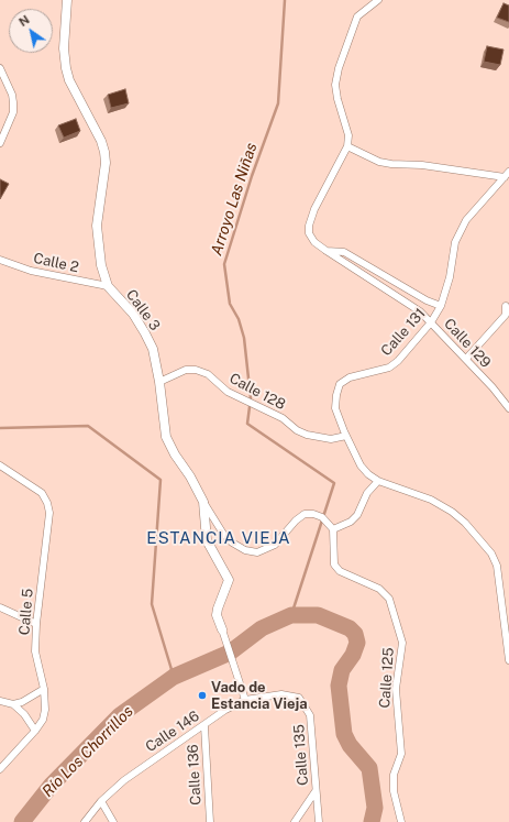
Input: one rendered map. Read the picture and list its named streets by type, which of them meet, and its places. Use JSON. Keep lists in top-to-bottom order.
{
  "streets": {
    "street": [
      "Calle 2",
      "Calle 3",
      "Calle 131",
      "Calle 129",
      "Calle 128",
      "Calle 5",
      "Calle 125",
      "Calle 146",
      "Calle 135",
      "Calle 136"
    ]
  },
  "crossings": [
    ["Calle 2", "Calle 3"],
    ["Calle 3", "Calle 128"],
    ["Calle 131", "Calle 129"],
    ["Calle 131", "Calle 128"],
    ["Calle 146", "Calle 135"],
    ["Calle 146", "Calle 136"]
  ],
  "districts": ["ESTANCIA VIEJA"],
  "water": ["Arroyo Las Niñas", "Río Los Chorrillos"],
  "places": ["Vado de Estancia Vieja"],
  "north": "top left"
}
